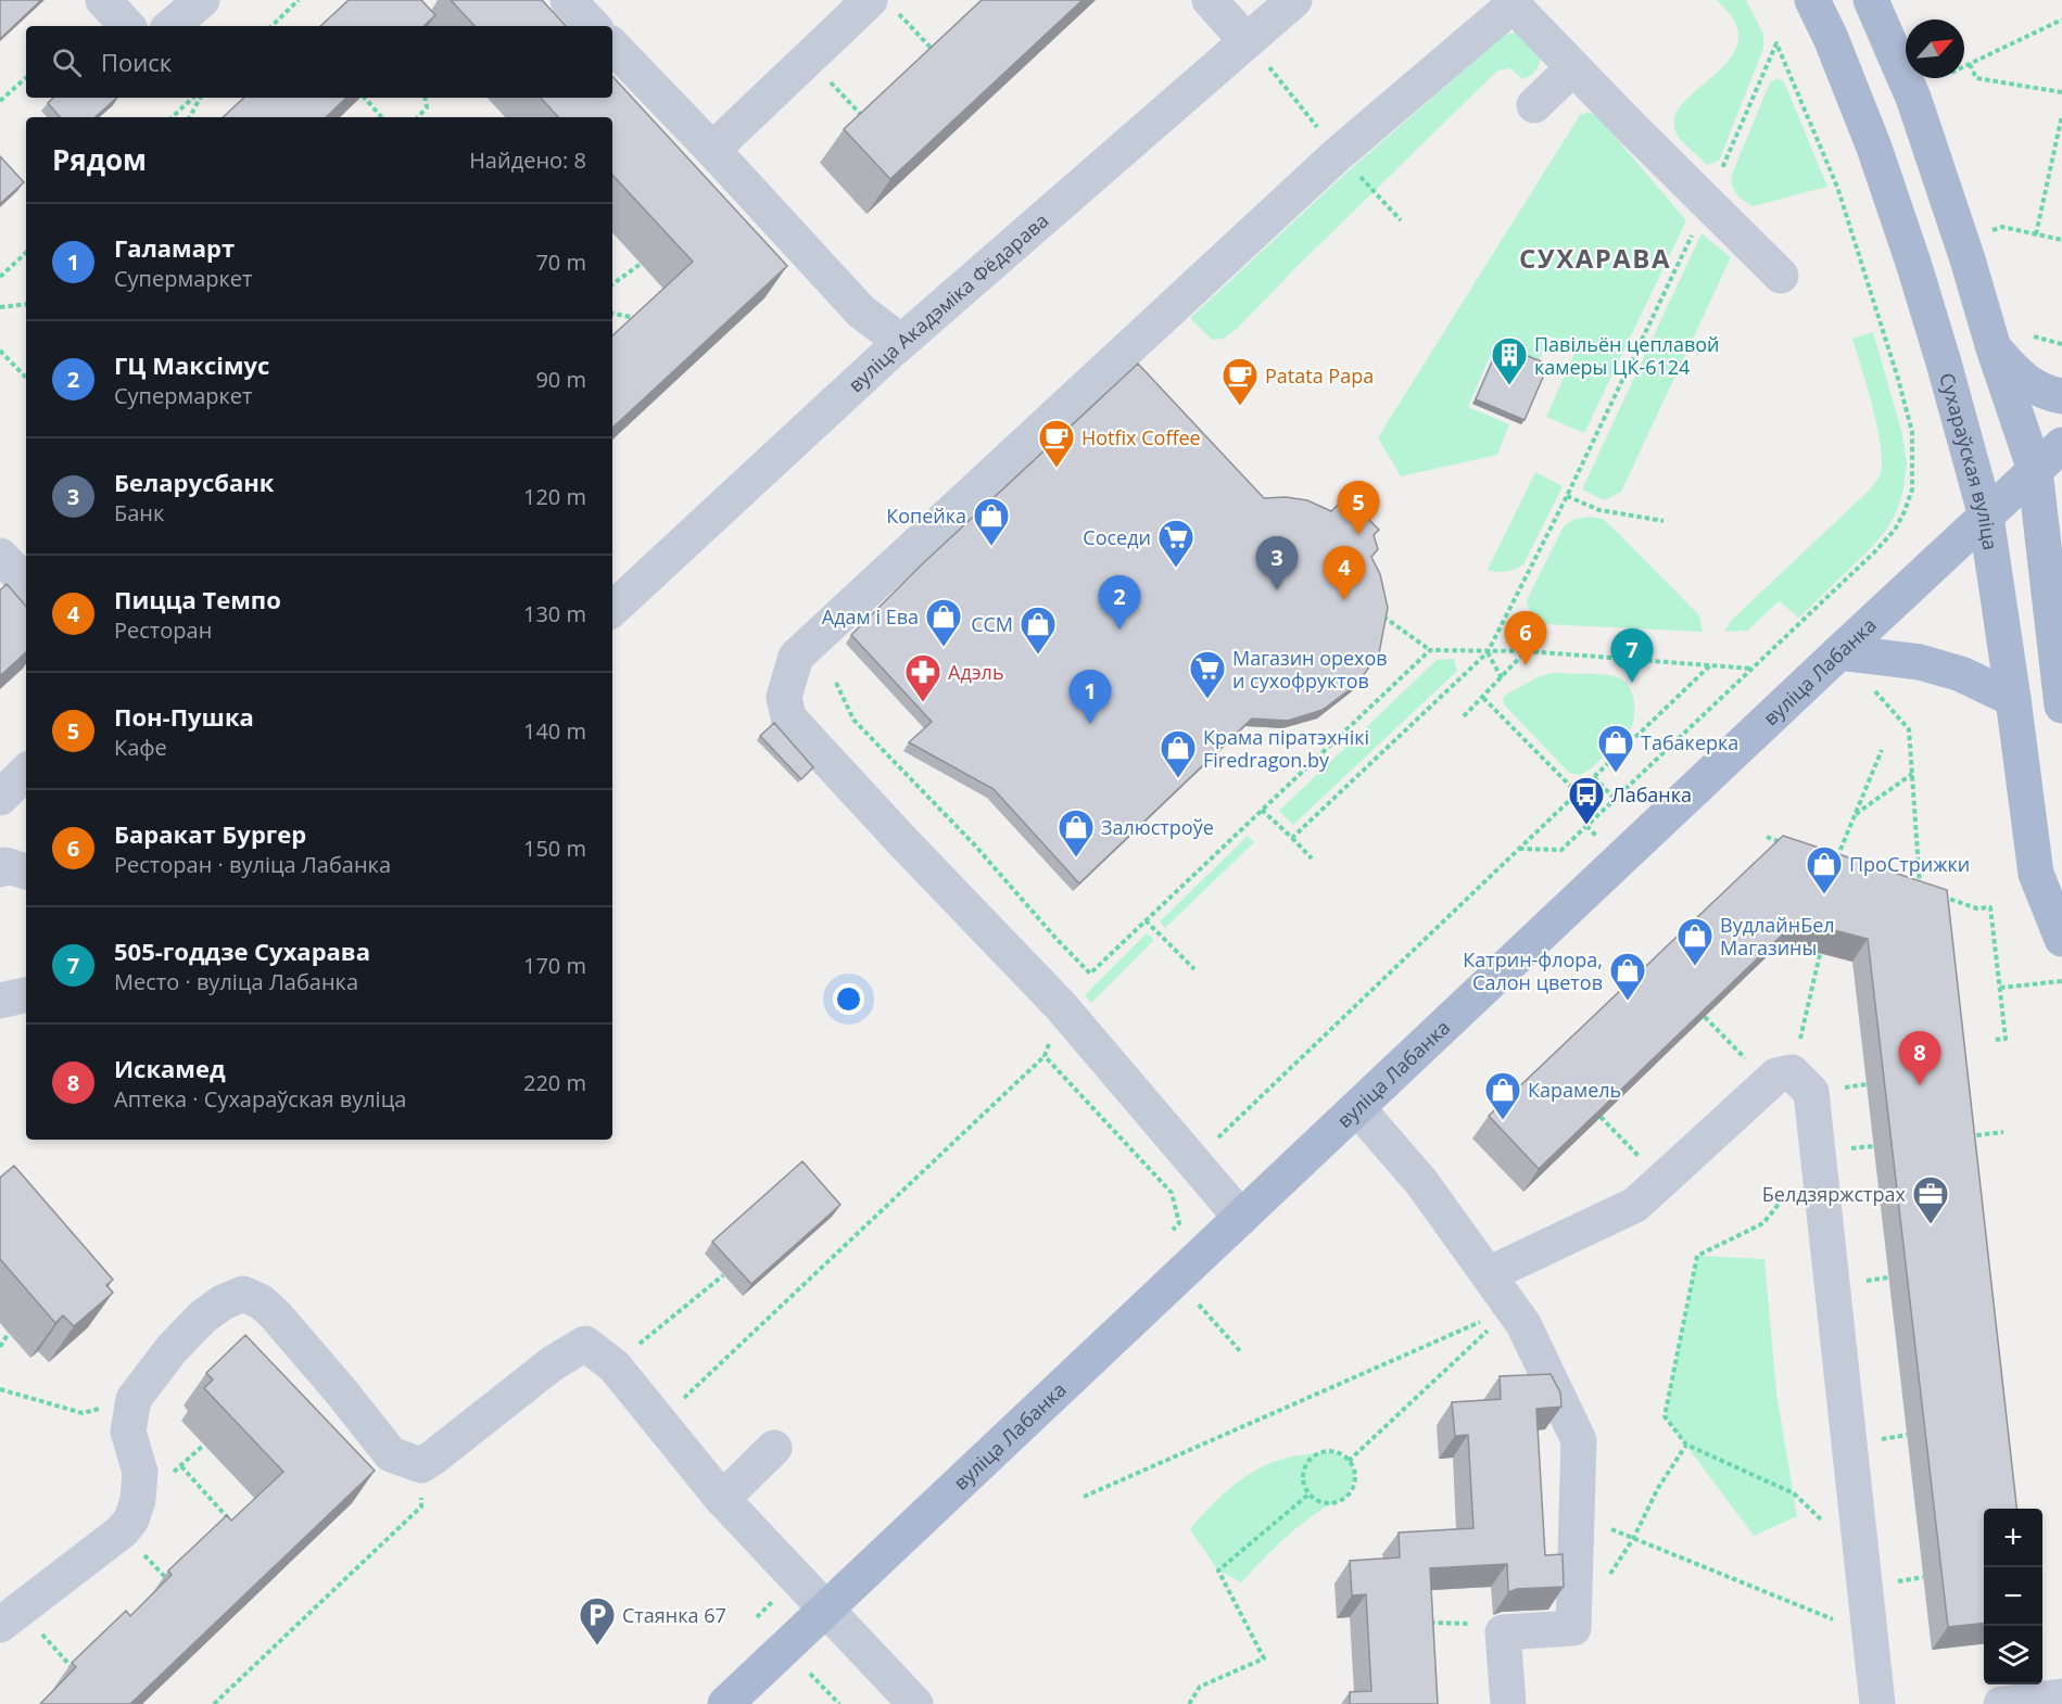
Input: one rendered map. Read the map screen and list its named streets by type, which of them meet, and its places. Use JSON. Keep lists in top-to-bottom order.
{
  "streets": {
    "main road": ["Сухараўская вуліца", "вуліца Лабанка"],
    "street": ["вуліца Акадэміка Фёдарава"]
  },
  "crossings": [
    ["Сухараўская вуліца", "вуліца Лабанка"]
  ],
  "districts": ["СУХАРАВА"],
  "places": {
    "building": ["Павільён цеплавой камеры ЦК-6124"],
    "cafe": ["Patata Papa", "Hotfix Coffee"],
    "shop": [
      "Копейка",
      "Адам і Ева",
      "ССМ",
      "Табакерка",
      "Крама піратэхнікі Firedragon.by",
      "Залюстроўе",
      "ПроСтрижки",
      "ВудлайнБел Магазины",
      "Катрин-флора, Салон цветов",
      "Карамель"
    ],
    "supermarket": ["Соседи", "Магазин орехов и сухофруктов"],
    "pharmacy": ["Адэль"],
    "bus stop": ["Лабанка"],
    "office": ["Белдзяржстрах"],
    "parking": ["Стаянка 67"]
  },
  "north": "top right",
  "page": {
    "search": "Поиск",
    "heading": ["Рядом", "Найдено: 8"],
    "list": [
      {
        "mark": "1",
        "name": "Галамарт",
        "note": "Супермаркет",
        "value": "70 m"
      },
      {
        "mark": "2",
        "name": "ГЦ Максімус",
        "note": "Супермаркет",
        "value": "90 m"
      },
      {
        "mark": "3",
        "name": "Беларусбанк",
        "note": "Банк",
        "value": "120 m"
      },
      {
        "mark": "4",
        "name": "Пицца Темпо",
        "note": "Ресторан",
        "value": "130 m"
      },
      {
        "mark": "5",
        "name": "Пон-Пушка",
        "note": "Кафе",
        "value": "140 m"
      },
      {
        "mark": "6",
        "name": "Баракат Бургер",
        "note": "Ресторан · вуліца Лабанка",
        "value": "150 m"
      },
      {
        "mark": "7",
        "name": "505-годдзе Сухарава",
        "note": "Место · вуліца Лабанка",
        "value": "170 m"
      },
      {
        "mark": "8",
        "name": "Искамед",
        "note": "Аптека · Сухараўская вуліца",
        "value": "220 m"
      }
    ],
    "pins": [
      "5",
      "3",
      "4",
      "2",
      "6",
      "7",
      "1",
      "8"
    ],
    "map_buttons": ["+", "−"]
  }
}
